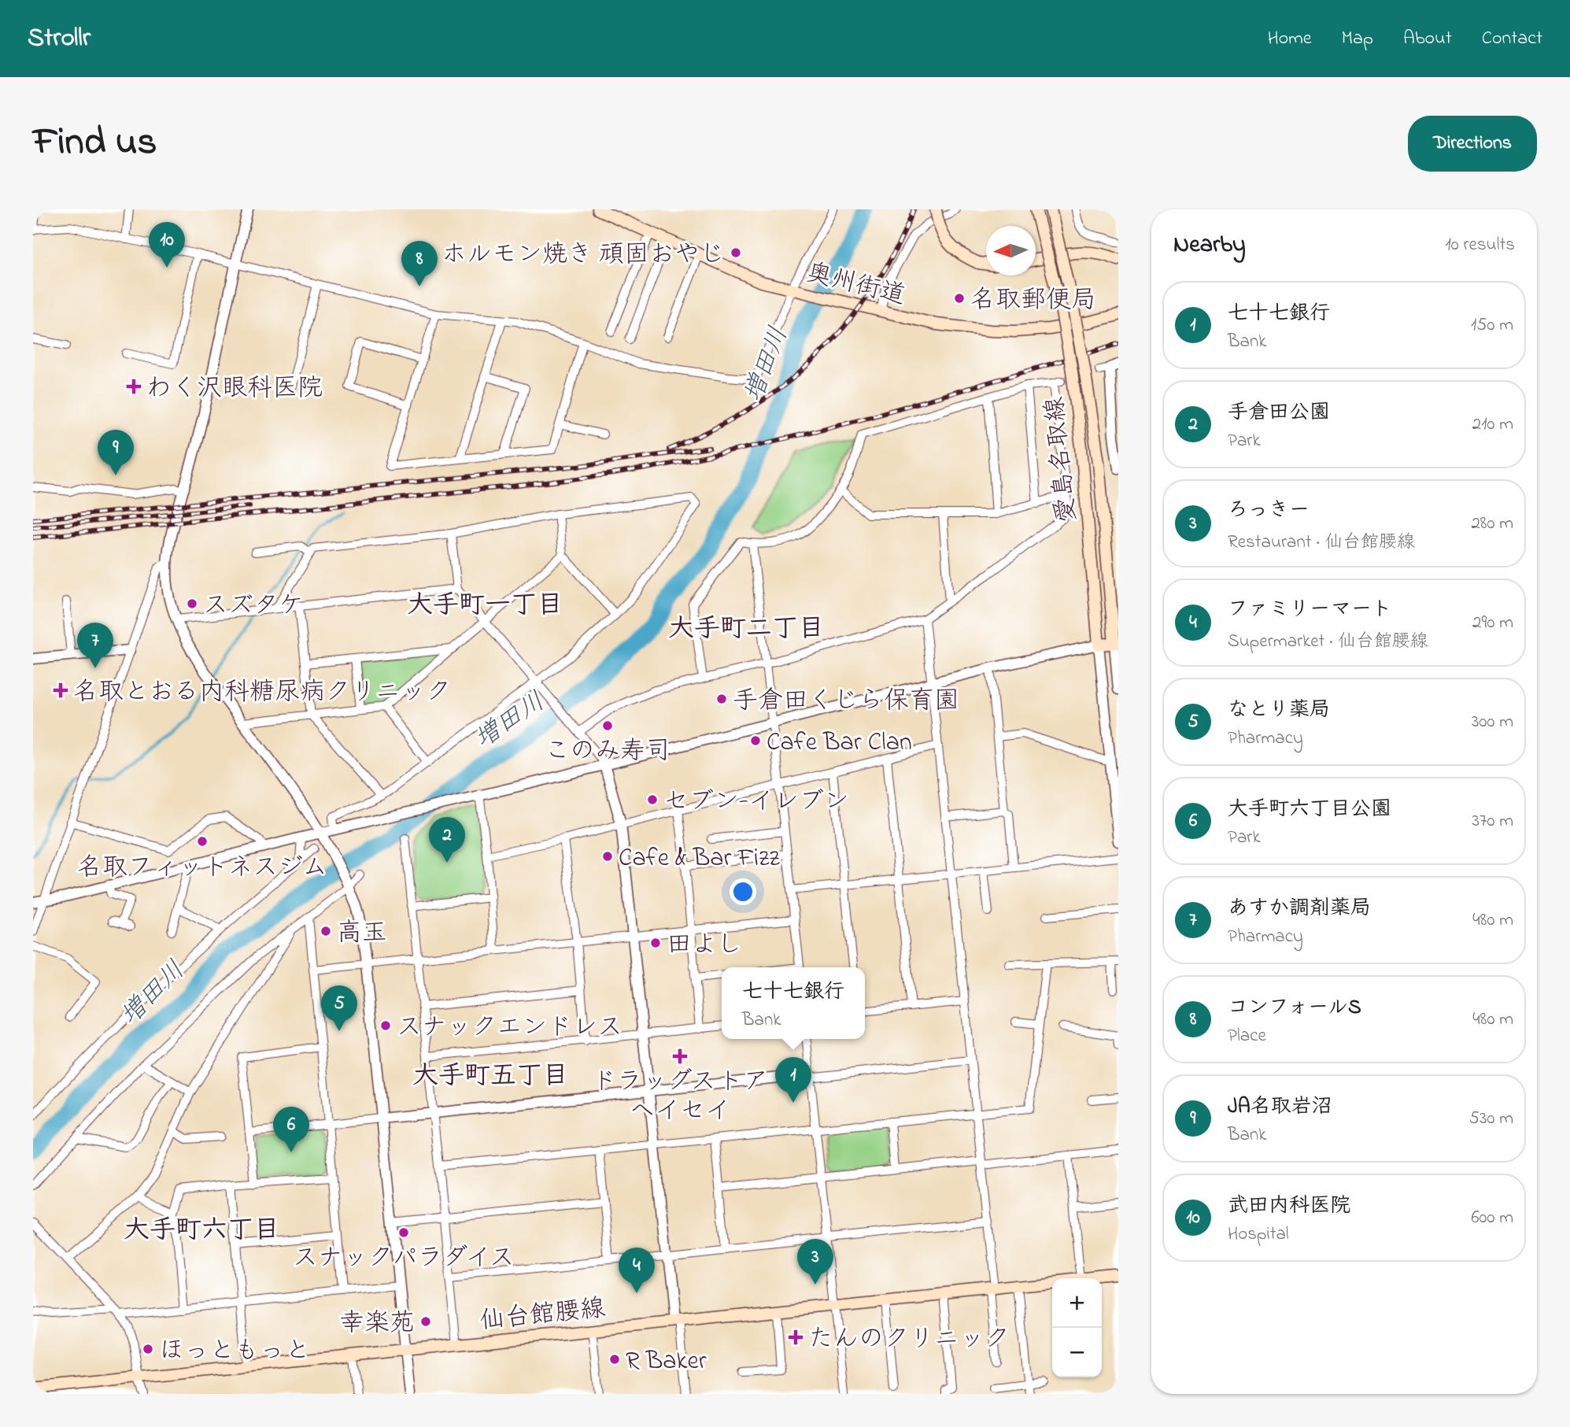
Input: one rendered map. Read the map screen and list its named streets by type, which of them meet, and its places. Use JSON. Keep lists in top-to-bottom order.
{
  "streets": {
    "main road": ["奥州街道", "愛島名取線", "仙台館腰線"]
  },
  "districts": [
    "大手町一丁目",
    "大手町二丁目",
    "大手町五丁目",
    "大手町六丁目"
  ],
  "water": ["増田川"],
  "places": {
    "other": [
      "ホルモン焼き 頑固おやじ",
      "名取郵便局",
      "スズタケ",
      "手倉田くじら保育園",
      "このみ寿司",
      "Cafe Bar Clan",
      "セブン-イレブン",
      "名取フィットネスジム",
      "Cafe & Bar Fizz",
      "高玉",
      "田よし",
      "スナックエンドレス",
      "スナックパラダイス",
      "幸楽苑",
      "ほっともっと",
      "R Baker"
    ],
    "health": [
      "わく沢眼科医院",
      "名取とおる内科糖尿病クリニック",
      "ドラッグストア ヘイセイ",
      "たんのクリニック"
    ]
  },
  "north": "left",
  "page": {
    "header": "Strollr",
    "nav": [
      "Home",
      "Map",
      "About",
      "Contact"
    ],
    "title": "Find us",
    "buttons": "Directions",
    "heading": ["Nearby", "10 results"],
    "pins": [
      "10",
      "8",
      "9",
      "7",
      "2",
      "5",
      "1",
      "6",
      "3",
      "4"
    ],
    "list": [
      {
        "mark": "1",
        "name": "七十七銀行",
        "note": "Bank",
        "value": "150 m"
      },
      {
        "mark": "2",
        "name": "手倉田公園",
        "note": "Park",
        "value": "210 m"
      },
      {
        "mark": "3",
        "name": "ろっきー",
        "note": "Restaurant · 仙台館腰線",
        "value": "280 m"
      },
      {
        "mark": "4",
        "name": "ファミリーマート",
        "note": "Supermarket · 仙台館腰線",
        "value": "290 m"
      },
      {
        "mark": "5",
        "name": "なとり薬局",
        "note": "Pharmacy",
        "value": "300 m"
      },
      {
        "mark": "6",
        "name": "大手町六丁目公園",
        "note": "Park",
        "value": "370 m"
      },
      {
        "mark": "7",
        "name": "あすか調剤薬局",
        "note": "Pharmacy",
        "value": "480 m"
      },
      {
        "mark": "8",
        "name": "コンフォールS",
        "note": "Place",
        "value": "480 m"
      },
      {
        "mark": "9",
        "name": "JA名取岩沼",
        "note": "Bank",
        "value": "530 m"
      },
      {
        "mark": "10",
        "name": "武田内科医院",
        "note": "Hospital",
        "value": "600 m"
      }
    ],
    "popup": ["七十七銀行", "Bank"],
    "map_buttons": ["+", "−"]
  }
}
